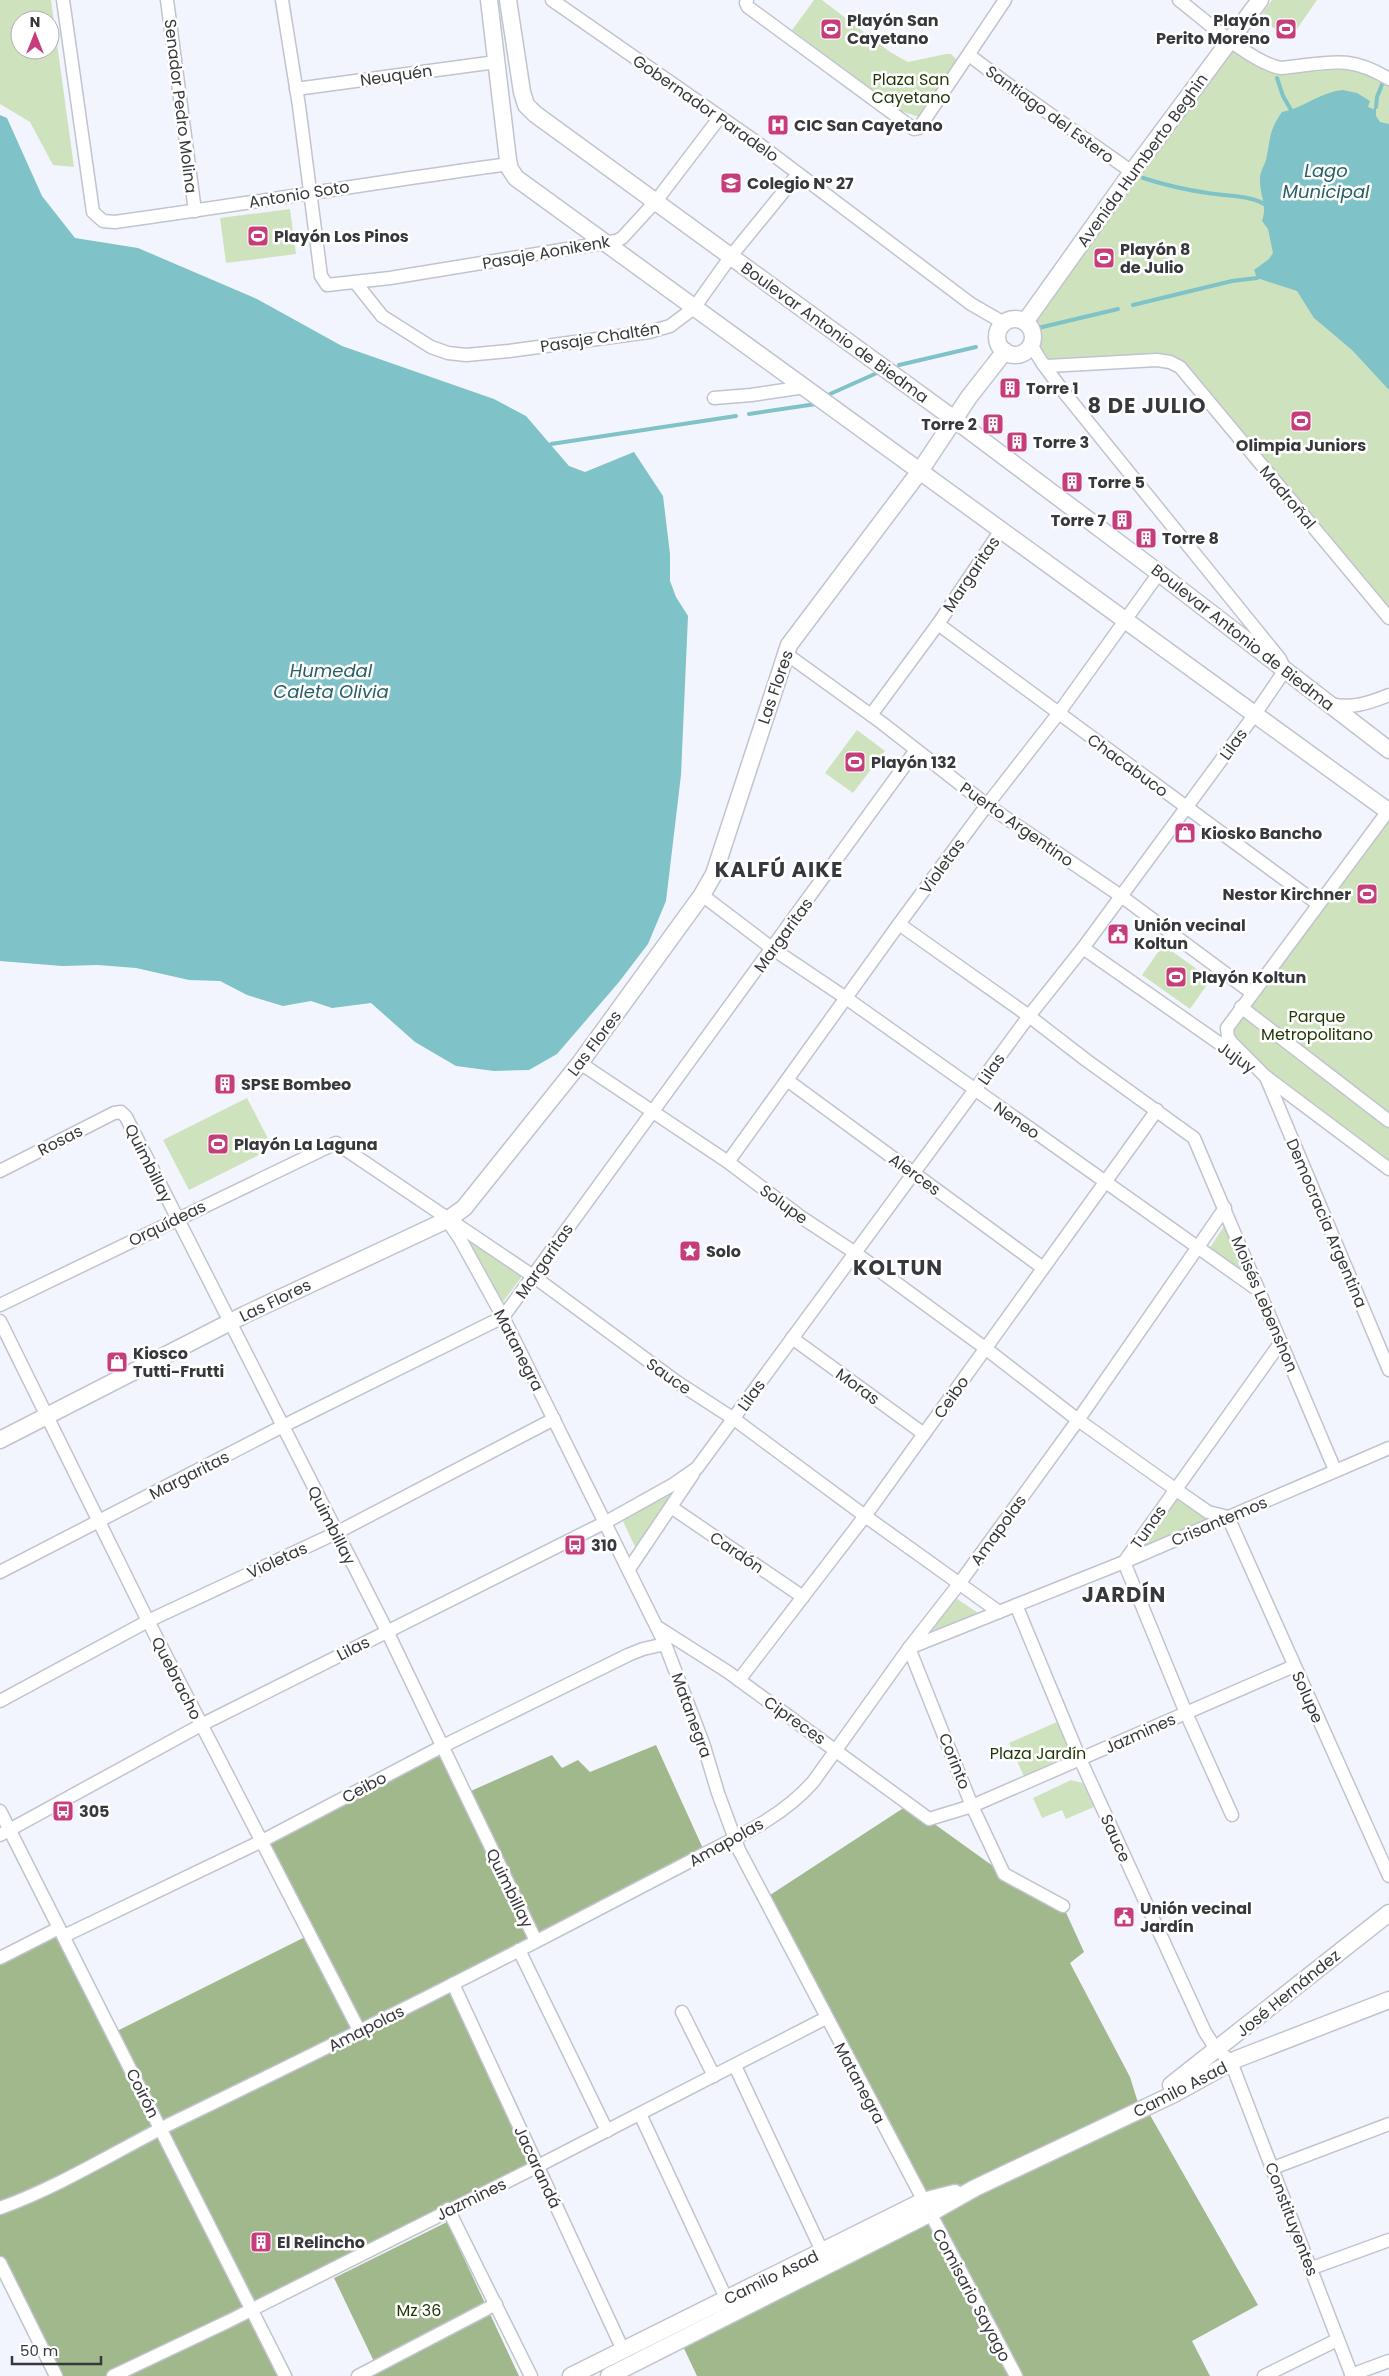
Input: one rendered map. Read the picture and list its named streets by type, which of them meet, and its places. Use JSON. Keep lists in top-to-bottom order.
{
  "streets": {
    "street": [
      "Neuquén",
      "Senador Pedro Molina",
      "Gobernador Paradelo",
      "Santiago del Estero",
      "Avenida Humberto Beghin",
      "Antonio Soto",
      "Pasaje Aonikenk",
      "Boulevar Antonio de Biedma",
      "Pasaje Chaltén",
      "Madroñal",
      "Margaritas",
      "Las Flores",
      "Lilas",
      "Chacabuco",
      "Puerto Argentino",
      "Violetas",
      "Jujuy",
      "Neneo",
      "Rosas",
      "Quimbillay",
      "Alerces",
      "Solupe",
      "Orquídeas",
      "Democracia Argentina",
      "Moisés Lebenshon",
      "Matanegra",
      "Sauce",
      "Moras",
      "Ceibo",
      "Crisantemos",
      "Tunas",
      "Amapolas",
      "Cardón",
      "Quebracho",
      "Cipreces",
      "Jazmines",
      "Corinto",
      "José Hernández",
      "Camilo Asad",
      "Coirón",
      "Jacarandá",
      "Constituyentes",
      "Comisario Sayago"
    ]
  },
  "crossings": [
    ["Senador Pedro Molina", "Antonio Soto"],
    ["Gobernador Paradelo", "Avenida Humberto Beghin"],
    ["Gobernador Paradelo", "Pasaje Aonikenk"],
    ["Gobernador Paradelo", "Pasaje Chaltén"],
    ["Santiago del Estero", "Avenida Humberto Beghin"],
    ["Antonio Soto", "Pasaje Aonikenk"],
    ["Pasaje Aonikenk", "Boulevar Antonio de Biedma"],
    ["Pasaje Aonikenk", "Pasaje Chaltén"],
    ["Boulevar Antonio de Biedma", "Pasaje Chaltén"],
    ["Boulevar Antonio de Biedma", "Las Flores"],
    ["Boulevar Antonio de Biedma", "Lilas"],
    ["Boulevar Antonio de Biedma", "Violetas"],
    ["Margaritas", "Chacabuco"],
    ["Margaritas", "Puerto Argentino"],
    ["Margaritas", "Neneo"],
    ["Margaritas", "Quimbillay"],
    ["Margaritas", "Solupe"],
    ["Margaritas", "Matanegra"],
    ["Margaritas", "Sauce"],
    ["Margaritas", "Quebracho"],
    ["Las Flores", "Puerto Argentino"],
    ["Las Flores", "Neneo"],
    ["Las Flores", "Quimbillay"],
    ["Las Flores", "Solupe"],
    ["Las Flores", "Matanegra"],
    ["Las Flores", "Sauce"],
    ["Las Flores", "Quebracho"],
    ["Lilas", "Chacabuco"],
    ["Lilas", "Puerto Argentino"],
    ["Lilas", "Jujuy"],
    ["Lilas", "Neneo"],
    ["Lilas", "Quimbillay"],
    ["Lilas", "Alerces"],
    ["Lilas", "Solupe"],
    ["Lilas", "Matanegra"],
    ["Lilas", "Sauce"],
    ["Lilas", "Moras"],
    ["Lilas", "Cardón"],
    ["Lilas", "Quebracho"],
    ["Lilas", "Coirón"],
    ["Chacabuco", "Violetas"],
    ["Puerto Argentino", "Violetas"],
    ["Violetas", "Neneo"],
    ["Violetas", "Quimbillay"],
    ["Violetas", "Alerces"],
    ["Violetas", "Solupe"],
    ["Violetas", "Matanegra"],
    ["Violetas", "Quebracho"],
    ["Jujuy", "Democracia Argentina"],
    ["Neneo", "Moisés Lebenshon"],
    ["Neneo", "Ceibo"],
    ["Neneo", "Amapolas"],
    ["Rosas", "Quimbillay"],
    ["Quimbillay", "Orquídeas"],
    ["Quimbillay", "Ceibo"],
    ["Quimbillay", "Amapolas"],
    ["Quimbillay", "Jazmines"],
    ["Alerces", "Ceibo"],
    ["Solupe", "Ceibo"],
    ["Solupe", "Crisantemos"],
    ["Solupe", "Tunas"],
    ["Solupe", "Amapolas"],
    ["Solupe", "Jazmines"],
    ["Orquídeas", "Sauce"],
    ["Moisés Lebenshon", "Ceibo"],
    ["Moisés Lebenshon", "Crisantemos"],
    ["Moisés Lebenshon", "Tunas"],
    ["Moisés Lebenshon", "Amapolas"],
    ["Matanegra", "Sauce"],
    ["Matanegra", "Ceibo"],
    ["Matanegra", "Amapolas"],
    ["Matanegra", "Cipreces"],
    ["Matanegra", "Jazmines"],
    ["Matanegra", "Camilo Asad"],
    ["Matanegra", "Comisario Sayago"],
    ["Sauce", "Ceibo"],
    ["Sauce", "Crisantemos"],
    ["Sauce", "Amapolas"],
    ["Sauce", "Jazmines"],
    ["Sauce", "José Hernández"],
    ["Sauce", "Camilo Asad"],
    ["Sauce", "Constituyentes"],
    ["Moras", "Ceibo"],
    ["Ceibo", "Cardón"],
    ["Ceibo", "Quebracho"],
    ["Ceibo", "Cipreces"],
    ["Ceibo", "Coirón"],
    ["Crisantemos", "Tunas"],
    ["Crisantemos", "Amapolas"],
    ["Crisantemos", "Corinto"],
    ["Tunas", "Jazmines"],
    ["Amapolas", "Quebracho"],
    ["Amapolas", "Cipreces"],
    ["Amapolas", "Corinto"],
    ["Amapolas", "Coirón"],
    ["Amapolas", "Jacarandá"],
    ["Cipreces", "Jazmines"],
    ["Jazmines", "Corinto"],
    ["Jazmines", "Coirón"],
    ["Jazmines", "Jacarandá"],
    ["José Hernández", "Camilo Asad"],
    ["Camilo Asad", "Jacarandá"],
    ["Camilo Asad", "Constituyentes"],
    ["Camilo Asad", "Comisario Sayago"]
  ],
  "districts": [
    "8 DE JULIO",
    "KALFÚ AIKE",
    "KOLTUN",
    "JARDÍN"
  ],
  "water": ["Lago Municipal", "Humedal Caleta Olivia"],
  "parks": [
    "Plaza San Cayetano",
    "Parque Metropolitano",
    "Plaza Jardín",
    "Mz 36"
  ],
  "places": {
    "sports": [
      "Playón San Cayetano",
      "Playón Perito Moreno",
      "Playón Los Pinos",
      "Playón 8 de Julio",
      "Olimpia Juniors",
      "Playón 132",
      "Nestor Kirchner",
      "Playón Koltun",
      "Playón La Laguna"
    ],
    "hospital": ["CIC San Cayetano"],
    "school or university": ["Colegio Nº 27"],
    "building": [
      "Torre 1",
      "Torre 2",
      "Torre 3",
      "Torre 5",
      "Torre 7",
      "Torre 8",
      "SPSE Bombeo",
      "El Relincho"
    ],
    "shop": ["Kiosko Bancho", "Kiosco Tutti-Frutti"],
    "public building": ["Unión vecinal Koltun", "Unión vecinal Jardín"],
    "place": ["Solo"],
    "bus stop": ["310", "305"]
  },
  "scale_bar": "50 m",
  "north": "top"
}
